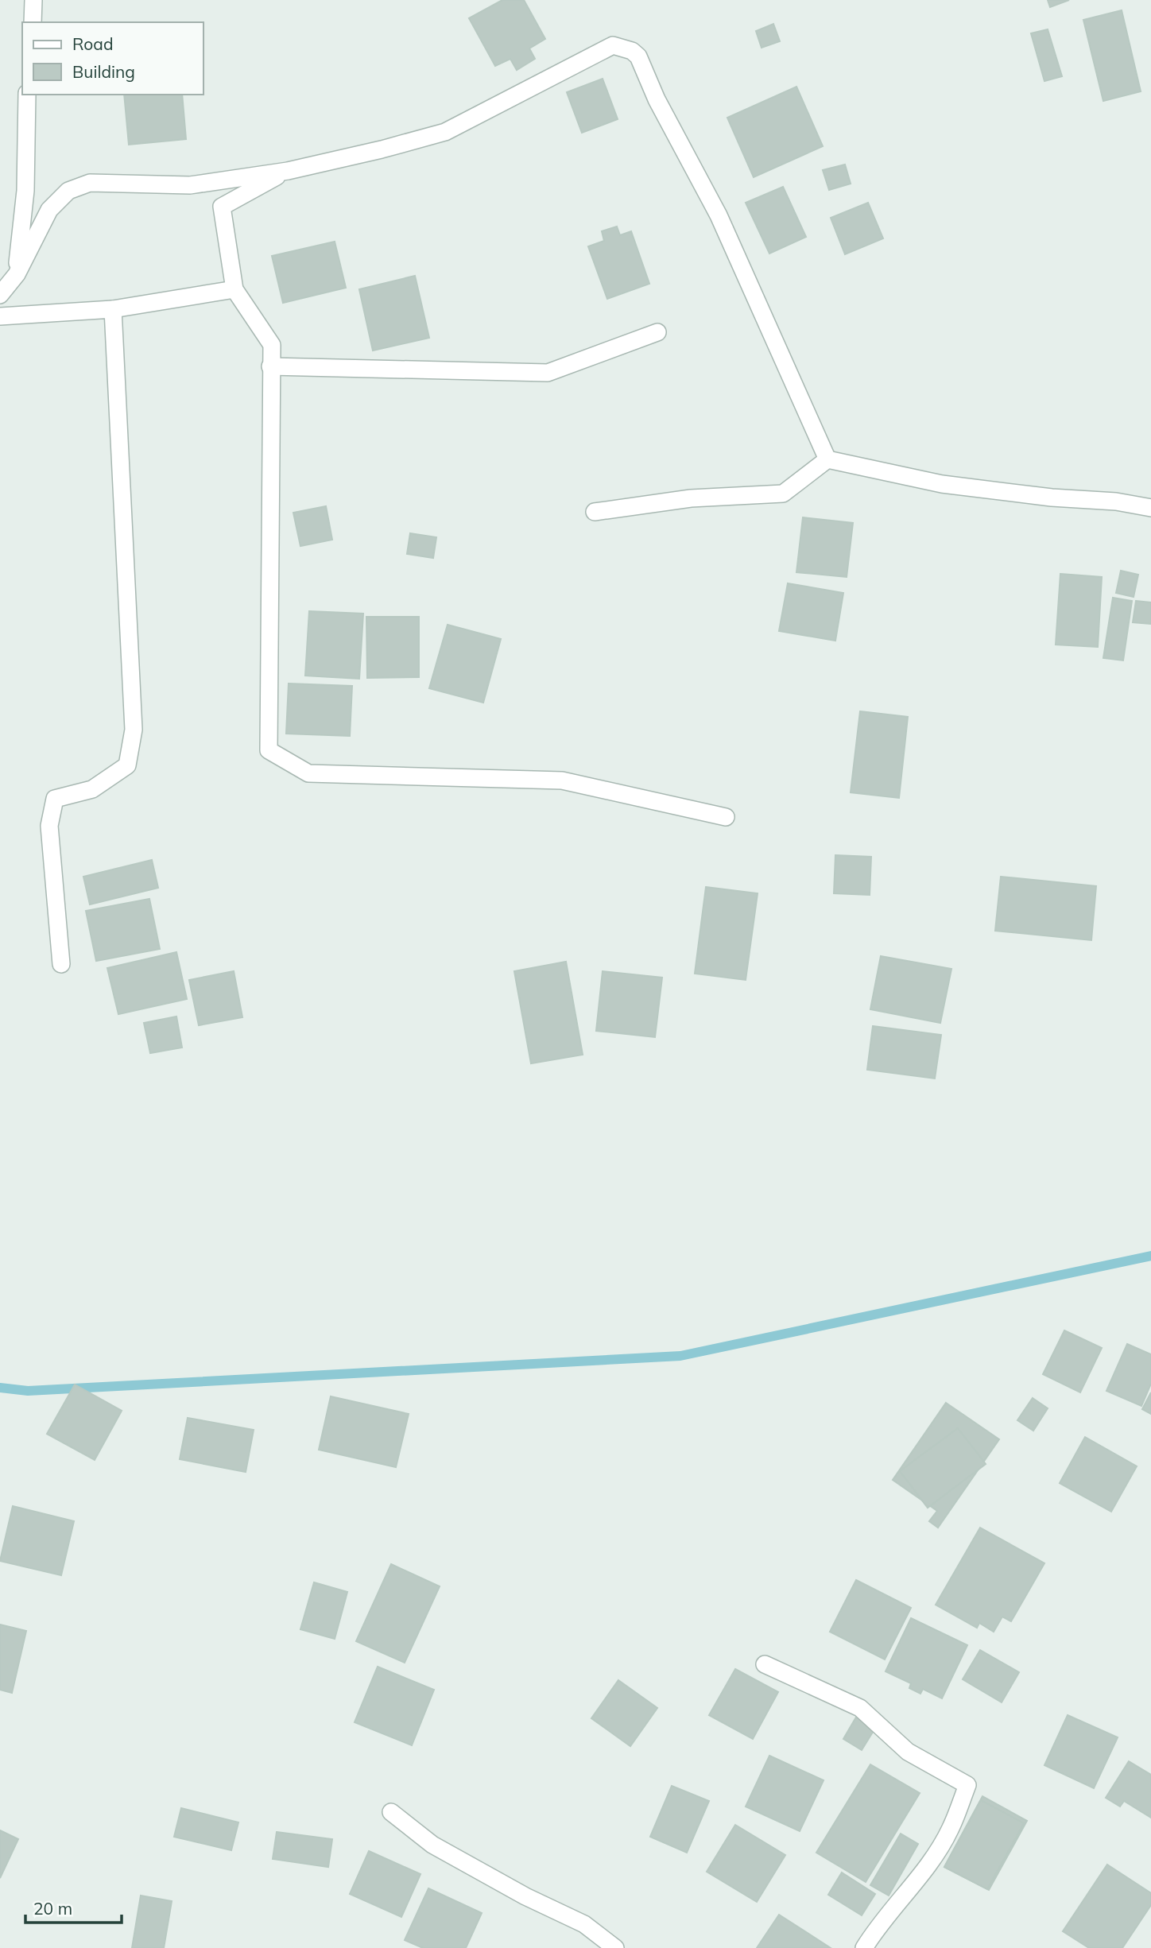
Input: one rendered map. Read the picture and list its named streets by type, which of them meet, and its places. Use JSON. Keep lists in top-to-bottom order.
{
  "legend": ["Road", "Building"],
  "scale_bar": "20 m"
}
